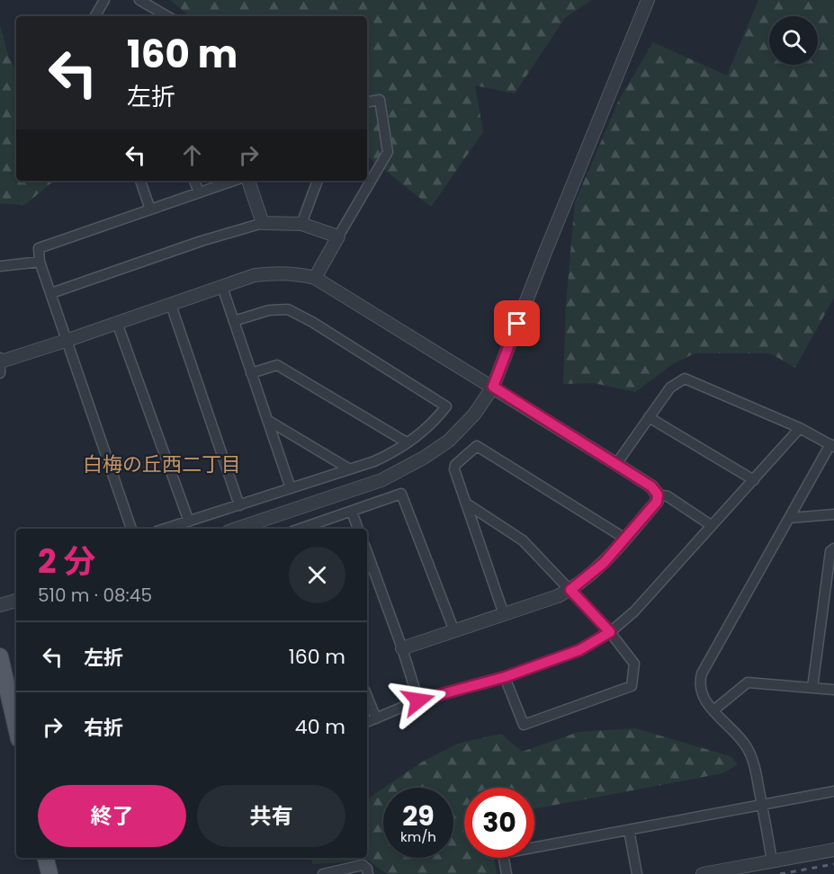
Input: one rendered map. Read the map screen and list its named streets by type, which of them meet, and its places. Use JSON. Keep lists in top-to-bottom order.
{
  "districts": ["白梅の丘西二丁目"],
  "page": {
    "turn": ["160 m", "左折"],
    "heading": ["2 分", "510 m · 08:45"],
    "list": [
      {
        "name": "左折",
        "value": "160 m"
      },
      {
        "name": "右折",
        "value": "40 m"
      }
    ],
    "buttons": ["終了", "共有"],
    "speed": "29 km/h",
    "limit": "30"
  }
}
